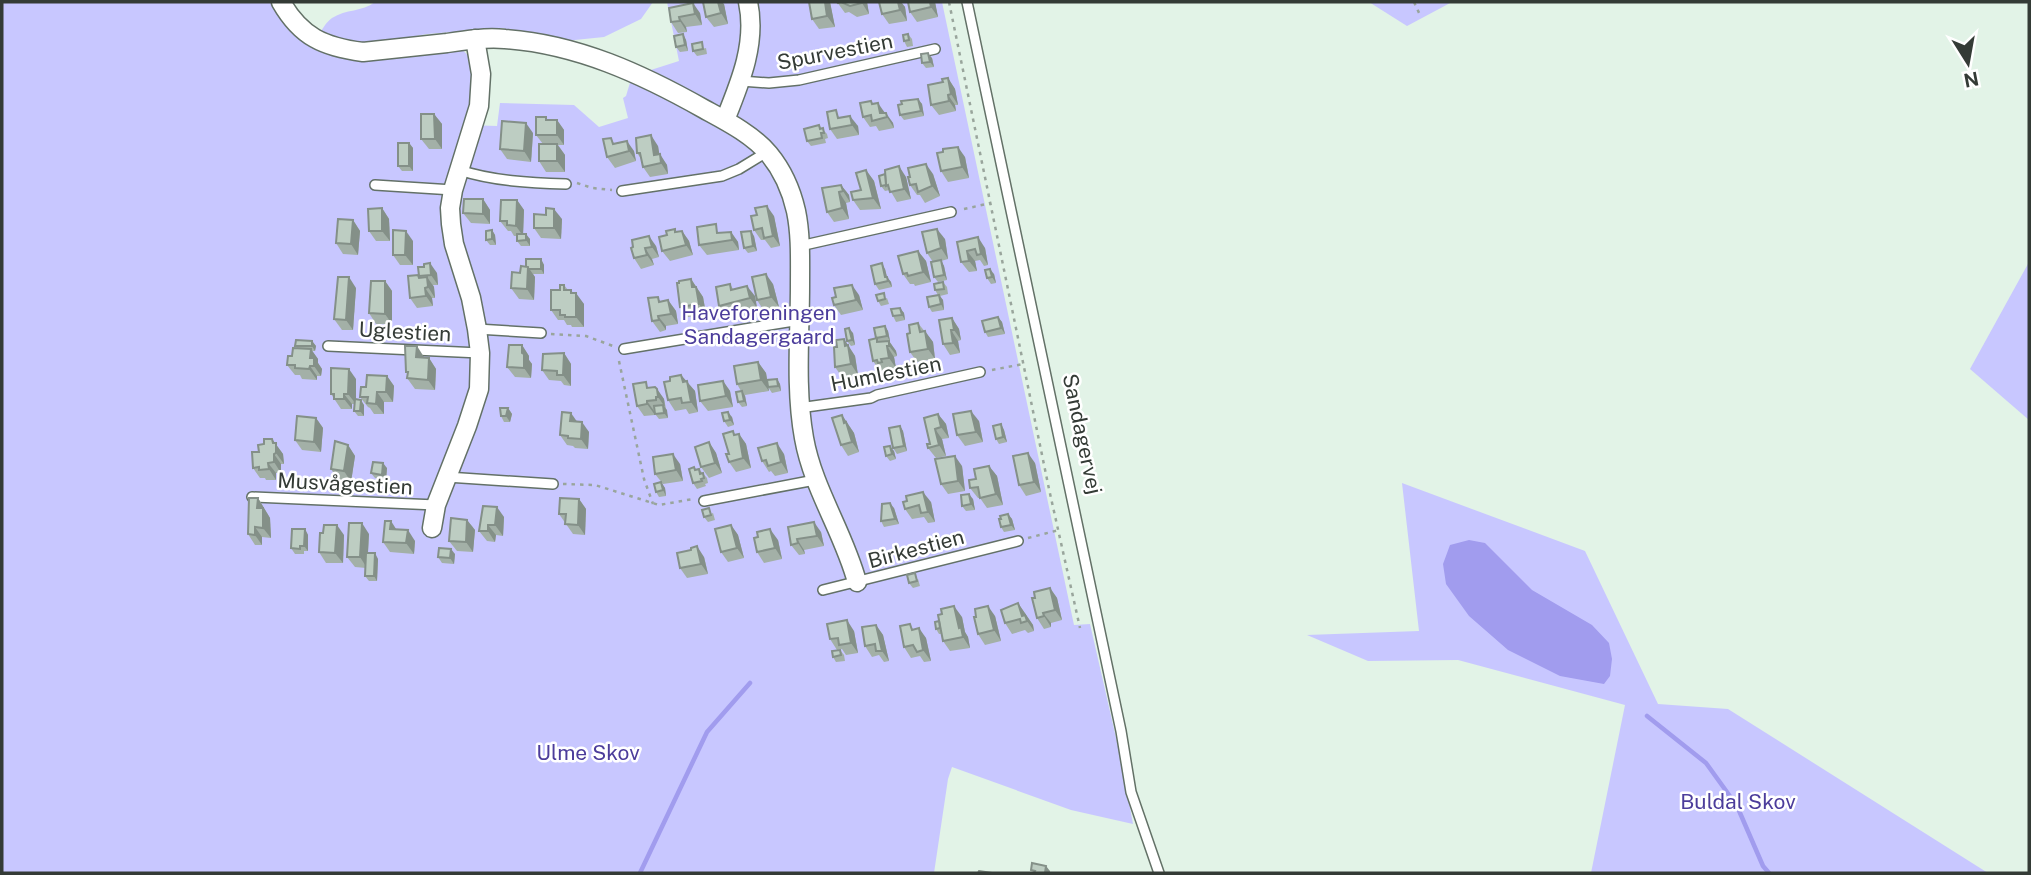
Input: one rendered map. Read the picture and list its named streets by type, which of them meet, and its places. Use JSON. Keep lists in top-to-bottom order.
{
  "streets": {
    "lane": [
      "Spurvestien",
      "Uglestien",
      "Humlestien",
      "Sandagervej",
      "Musvågestien",
      "Birkestien"
    ]
  },
  "parks": ["Haveforeningen Sandagergaard", "Ulme Skov", "Buldal Skov"],
  "north": "bottom"
}
